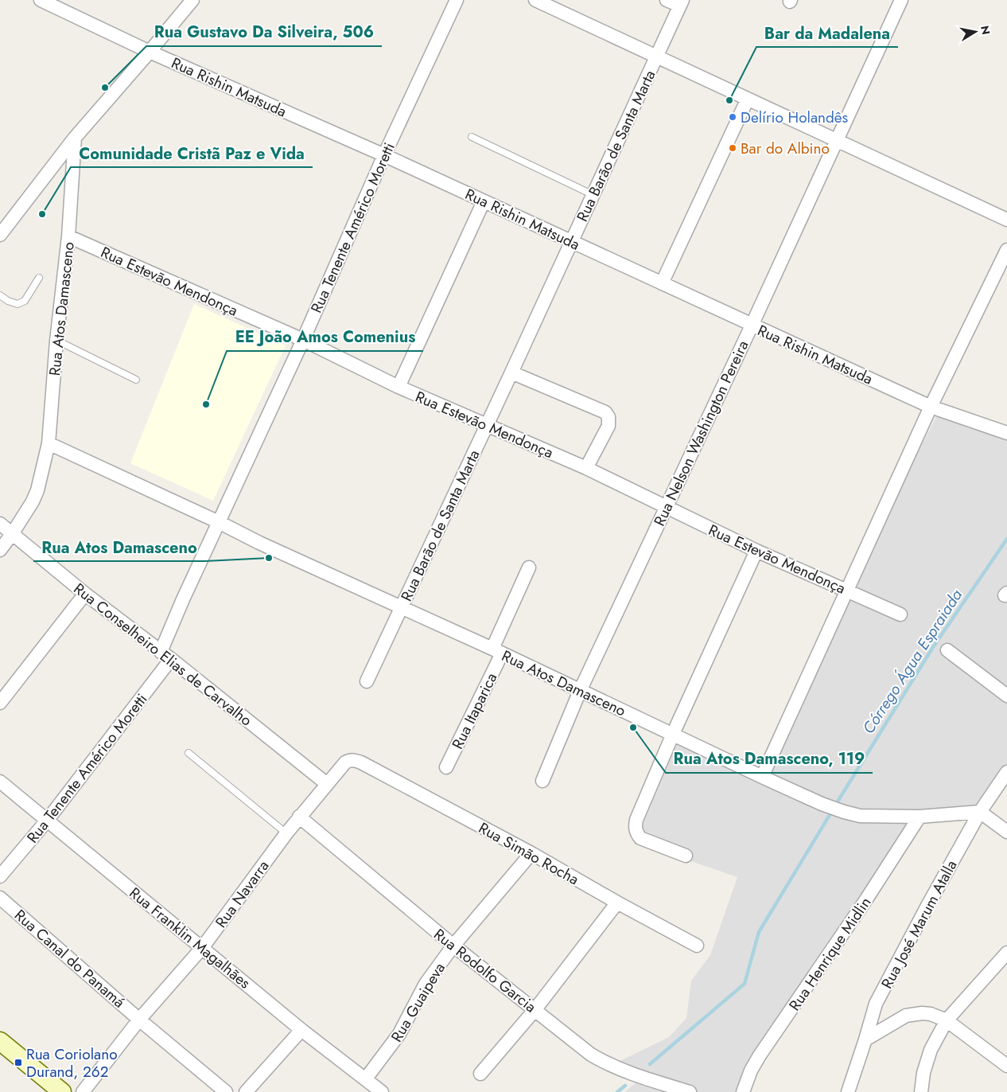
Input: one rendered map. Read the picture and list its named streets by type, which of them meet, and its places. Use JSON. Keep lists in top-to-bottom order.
{
  "streets": {
    "street": [
      "Rua Rishin Matsuda",
      "Rua Barão de Santa Marta",
      "Rua Tenente Américo Moretti",
      "Rua Estevão Mendonça",
      "Rua Atos Damasceno",
      "Rua Nelson Washington Pereira",
      "Rua Conselheiro Elias de Carvalho",
      "Rua Itaparica",
      "Rua Simão Rocha",
      "Rua Navarra",
      "Rua José Marum Atalla",
      "Rua Franklin Magalhães",
      "Rua Henrique Midlin",
      "Rua Canal do Panamá",
      "Rua Rodolfo Garcia",
      "Rua Guaipeva"
    ]
  },
  "crossings": [
    ["Rua Rishin Matsuda", "Rua Barão de Santa Marta"],
    ["Rua Rishin Matsuda", "Rua Tenente Américo Moretti"],
    ["Rua Rishin Matsuda", "Rua Nelson Washington Pereira"],
    ["Rua Barão de Santa Marta", "Rua Estevão Mendonça"],
    ["Rua Barão de Santa Marta", "Rua Atos Damasceno"],
    ["Rua Tenente Américo Moretti", "Rua Estevão Mendonça"],
    ["Rua Tenente Américo Moretti", "Rua Atos Damasceno"],
    ["Rua Tenente Américo Moretti", "Rua Conselheiro Elias de Carvalho"],
    ["Rua Tenente Américo Moretti", "Rua Franklin Magalhães"],
    ["Rua Estevão Mendonça", "Rua Atos Damasceno"],
    ["Rua Estevão Mendonça", "Rua Nelson Washington Pereira"],
    ["Rua Atos Damasceno", "Rua Nelson Washington Pereira"],
    ["Rua Atos Damasceno", "Rua Itaparica"],
    ["Rua Atos Damasceno", "Rua José Marum Atalla"],
    ["Rua Atos Damasceno", "Rua Henrique Midlin"],
    ["Rua Conselheiro Elias de Carvalho", "Rua Navarra"],
    ["Rua Simão Rocha", "Rua Navarra"],
    ["Rua Simão Rocha", "Rua Guaipeva"],
    ["Rua Navarra", "Rua Franklin Magalhães"],
    ["Rua Navarra", "Rua Canal do Panamá"],
    ["Rua Navarra", "Rua Rodolfo Garcia"],
    ["Rua Franklin Magalhães", "Rua Guaipeva"],
    ["Rua Rodolfo Garcia", "Rua Guaipeva"]
  ],
  "water": ["Córrego Água Espraiada"],
  "places": {
    "other": [
      "Rua Gustavo Da Silveira, 506",
      "Bar da Madalena",
      "Delírio Holandês",
      "Bar do Albino",
      "Comunidade Cristã Paz e Vida",
      "EE João Amos Comenius",
      "Rua Atos Damasceno",
      "Rua Atos Damasceno, 119"
    ],
    "transit": ["Rua Coriolano Durand, 262"]
  },
  "north": "right"
}
